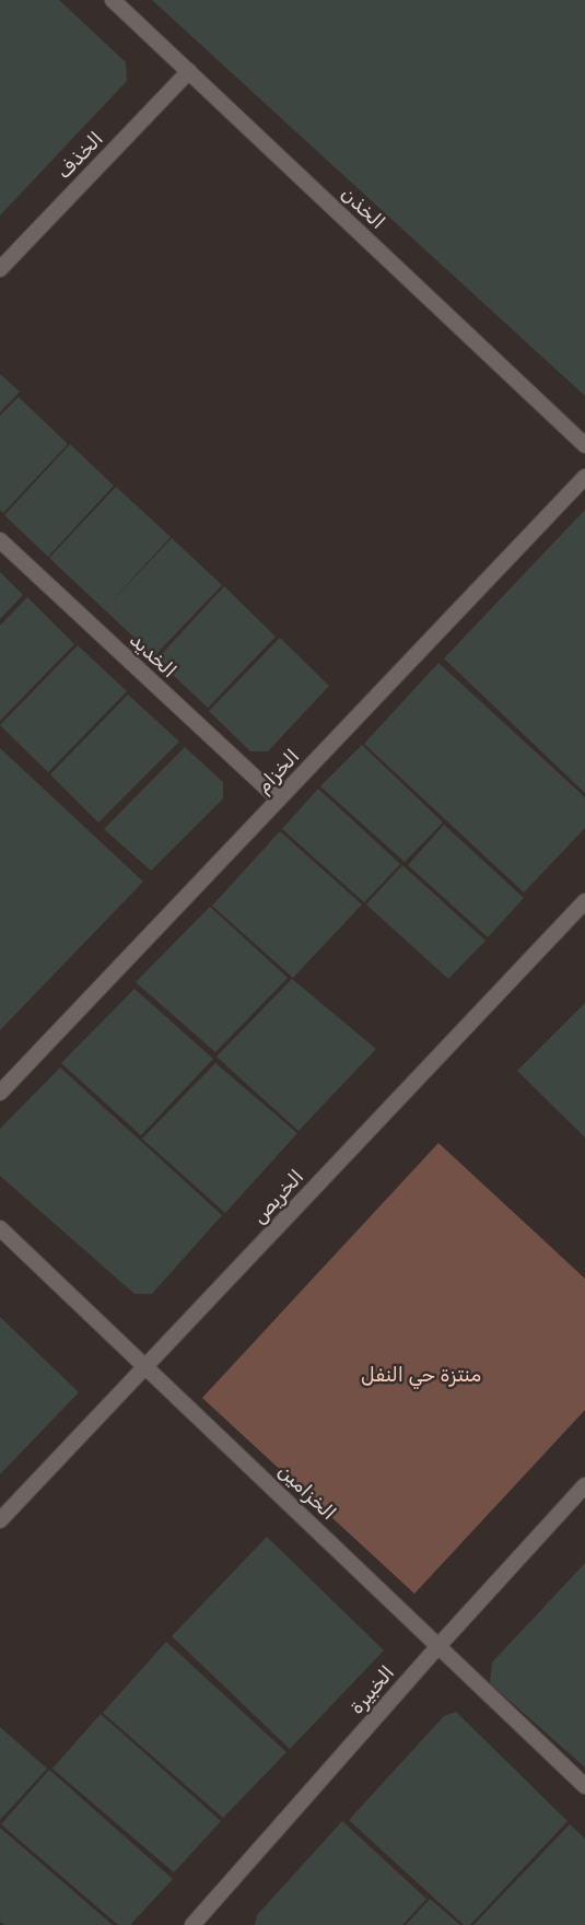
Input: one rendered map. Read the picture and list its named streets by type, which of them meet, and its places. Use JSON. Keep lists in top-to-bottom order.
{
  "streets": {
    "street": [
      "الخذف",
      "الخذن",
      "الخديد",
      "الخزام",
      "الخريص",
      "الخزامين",
      "الخبيرة"
    ]
  },
  "crossings": [
    ["الخذف", "الخذن"],
    ["الخديد", "الخزام"],
    ["الخريص", "الخزامين"],
    ["الخزامين", "الخبيرة"]
  ],
  "parks": ["منتزة حي النفل"]
}
